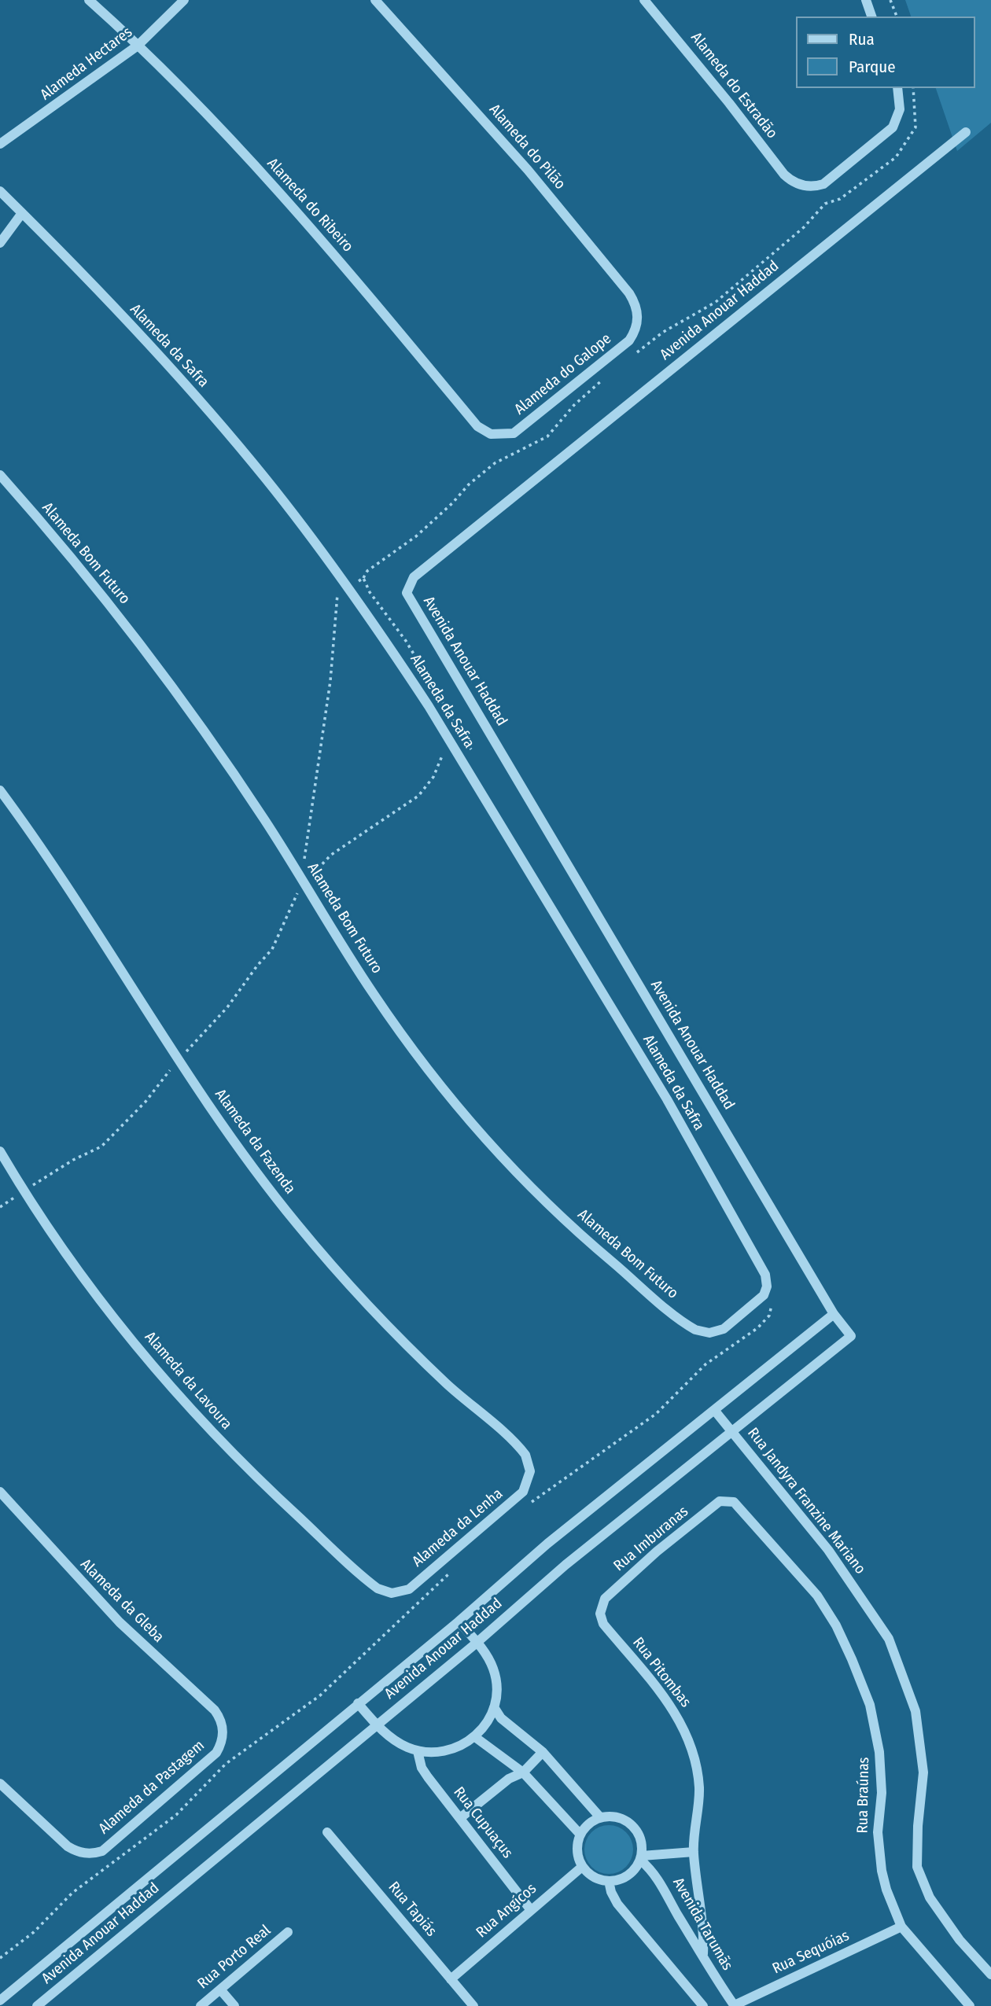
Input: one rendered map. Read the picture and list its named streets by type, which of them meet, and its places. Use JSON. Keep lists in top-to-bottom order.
{
  "streets": {
    "street": [
      "Alameda Hectares",
      "Alameda do Estradão",
      "Alameda do Pilão",
      "Alameda do Ribeiro",
      "Avenida Anouar Haddad",
      "Alameda da Safra",
      "Alameda do Galope",
      "Alameda Bom Futuro",
      "Alameda da Fazenda",
      "Alameda da Lavoura",
      "Rua Jandyra Franzine Mariano",
      "Alameda da Lenha",
      "Rua Imburanas",
      "Alameda da Gleba",
      "Rua Pitombas",
      "Alameda da Pastagem",
      "Rua Braúnas",
      "Rua Cupuaçus",
      "Rua Tapiás",
      "Rua Angícos",
      "Avenida Tarumãs",
      "Rua Sequóias",
      "Rua Porto Real"
    ]
  },
  "crossings": [
    ["Alameda Hectares", "Alameda do Ribeiro"],
    ["Alameda do Pilão", "Alameda do Galope"],
    ["Alameda do Ribeiro", "Alameda do Galope"],
    ["Avenida Anouar Haddad", "Rua Jandyra Franzine Mariano"],
    ["Alameda da Safra", "Alameda Bom Futuro"],
    ["Alameda da Fazenda", "Alameda da Lenha"],
    ["Alameda da Lavoura", "Alameda da Lenha"],
    ["Rua Imburanas", "Rua Pitombas"],
    ["Rua Imburanas", "Rua Braúnas"],
    ["Alameda da Gleba", "Alameda da Pastagem"],
    ["Rua Pitombas", "Avenida Tarumãs"],
    ["Rua Braúnas", "Rua Sequóias"],
    ["Rua Cupuaçus", "Rua Angícos"],
    ["Rua Tapiás", "Rua Angícos"],
    ["Rua Angícos", "Avenida Tarumãs"],
    ["Avenida Tarumãs", "Rua Sequóias"]
  ],
  "legend": ["Rua", "Parque"]
}
